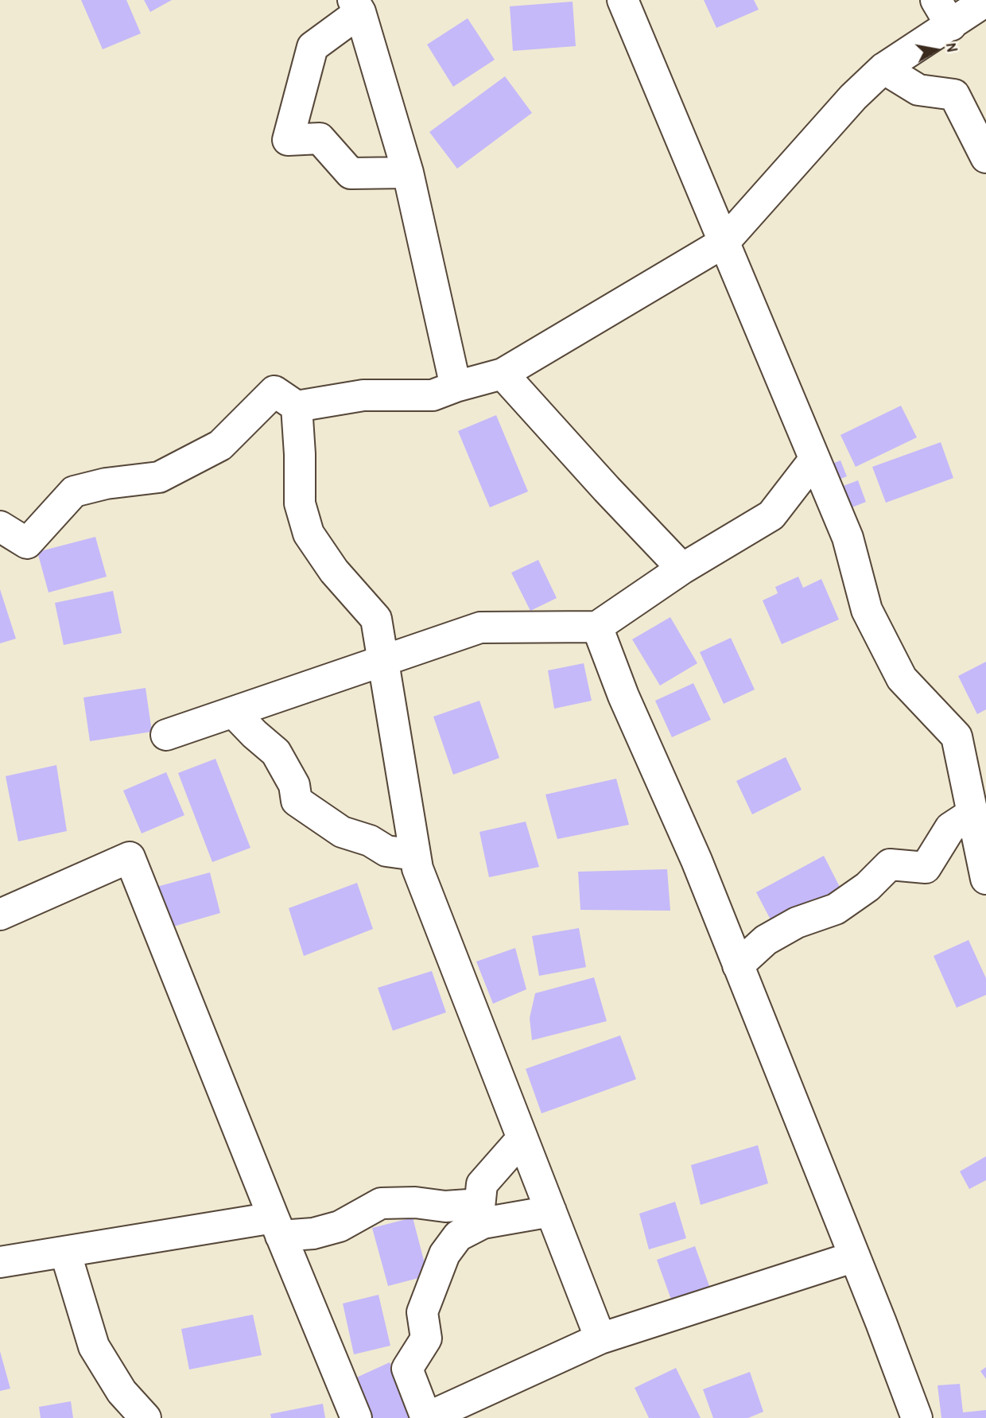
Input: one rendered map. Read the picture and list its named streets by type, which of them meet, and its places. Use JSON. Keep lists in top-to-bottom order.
{
  "north": "right"
}
